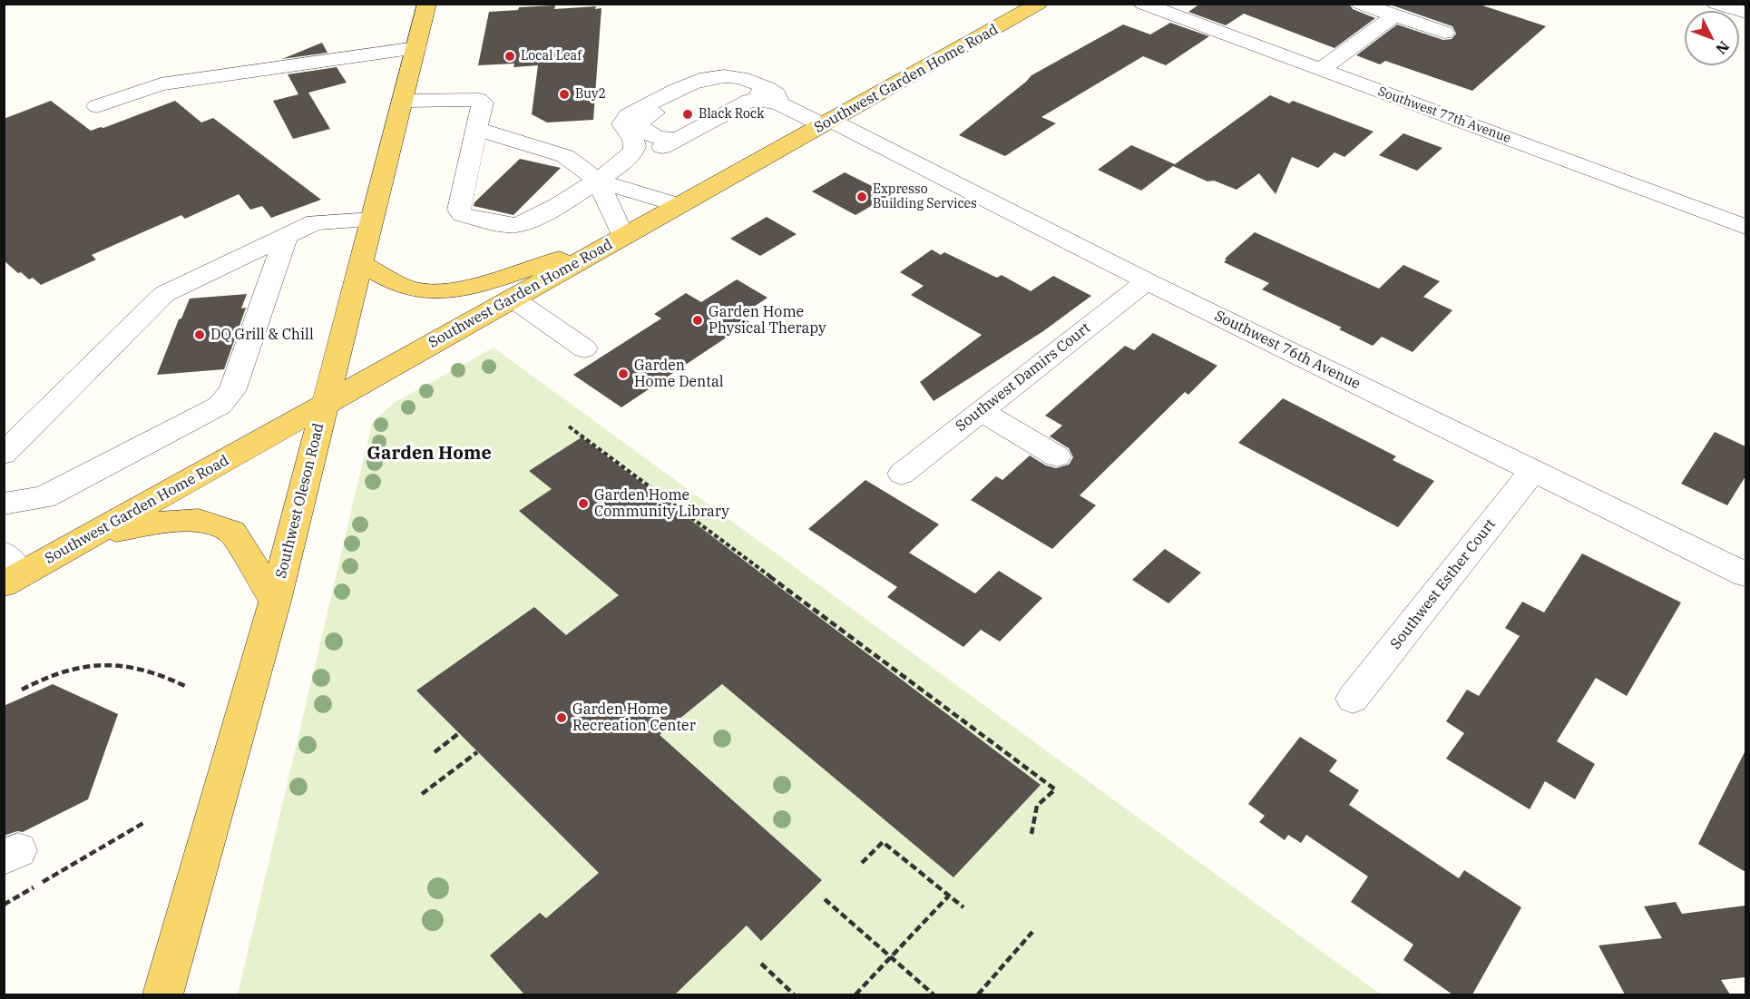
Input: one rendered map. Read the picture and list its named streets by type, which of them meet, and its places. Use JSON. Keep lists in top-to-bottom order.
{
  "streets": {
    "main road": ["Southwest Garden Home Road", "Southwest Oleson Road"],
    "street": [
      "Southwest 77th Avenue",
      "Southwest 76th Avenue",
      "Southwest Damirs Court",
      "Southwest Esther Court"
    ]
  },
  "crossings": [
    ["Southwest Garden Home Road", "Southwest 76th Avenue"],
    ["Southwest Garden Home Road", "Southwest Oleson Road"],
    ["Southwest 76th Avenue", "Southwest Damirs Court"],
    ["Southwest 76th Avenue", "Southwest Esther Court"]
  ],
  "districts": ["Garden Home"],
  "places": [
    "Local Leaf",
    "Buy2",
    "Black Rock",
    "Expresso Building Services",
    "Garden Home Physical Therapy",
    "DQ Grill & Chill",
    "Garden Home Dental",
    "Garden Home Community Library",
    "Garden Home Recreation Center"
  ],
  "north": "bottom right"
}
